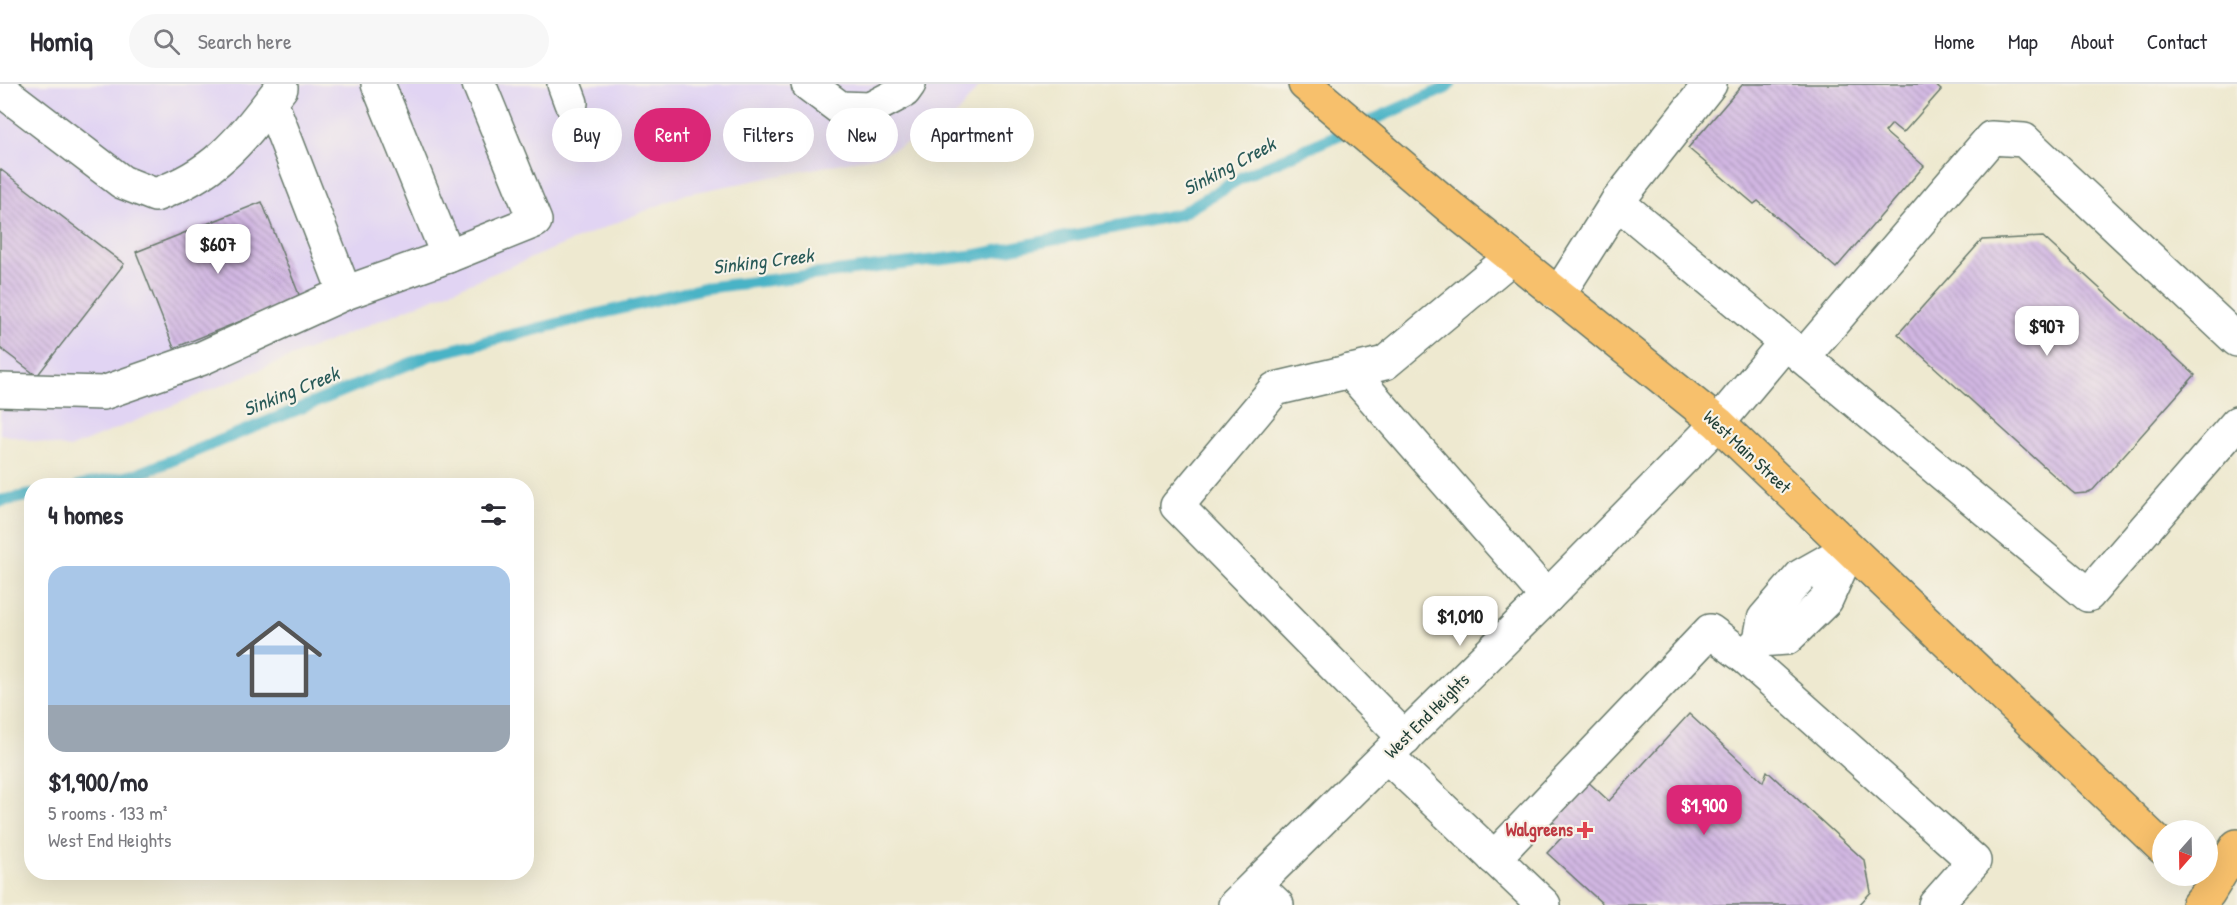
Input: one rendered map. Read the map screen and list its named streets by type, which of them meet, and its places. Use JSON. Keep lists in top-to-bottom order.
{
  "streets": {
    "main road": ["West Main Street"],
    "street": ["West End Heights"]
  },
  "crossings": [
    ["West Main Street", "West End Heights"]
  ],
  "water": ["Sinking Creek"],
  "places": {
    "health": ["Walgreens"]
  },
  "north": "bottom",
  "page": {
    "header": "Homiq",
    "search": "Search here",
    "nav": [
      "Home",
      "Map",
      "About",
      "Contact"
    ],
    "chip": [
      "Buy",
      "Rent",
      "Filters",
      "New",
      "Apartment"
    ],
    "price": [
      "$607",
      "$907",
      "$1,010",
      "$1,900"
    ],
    "heading": "4 homes",
    "list": [
      {
        "name": "$1,900/mo",
        "note": "5 rooms · 133 m² · West End Heights"
      }
    ]
  }
}
